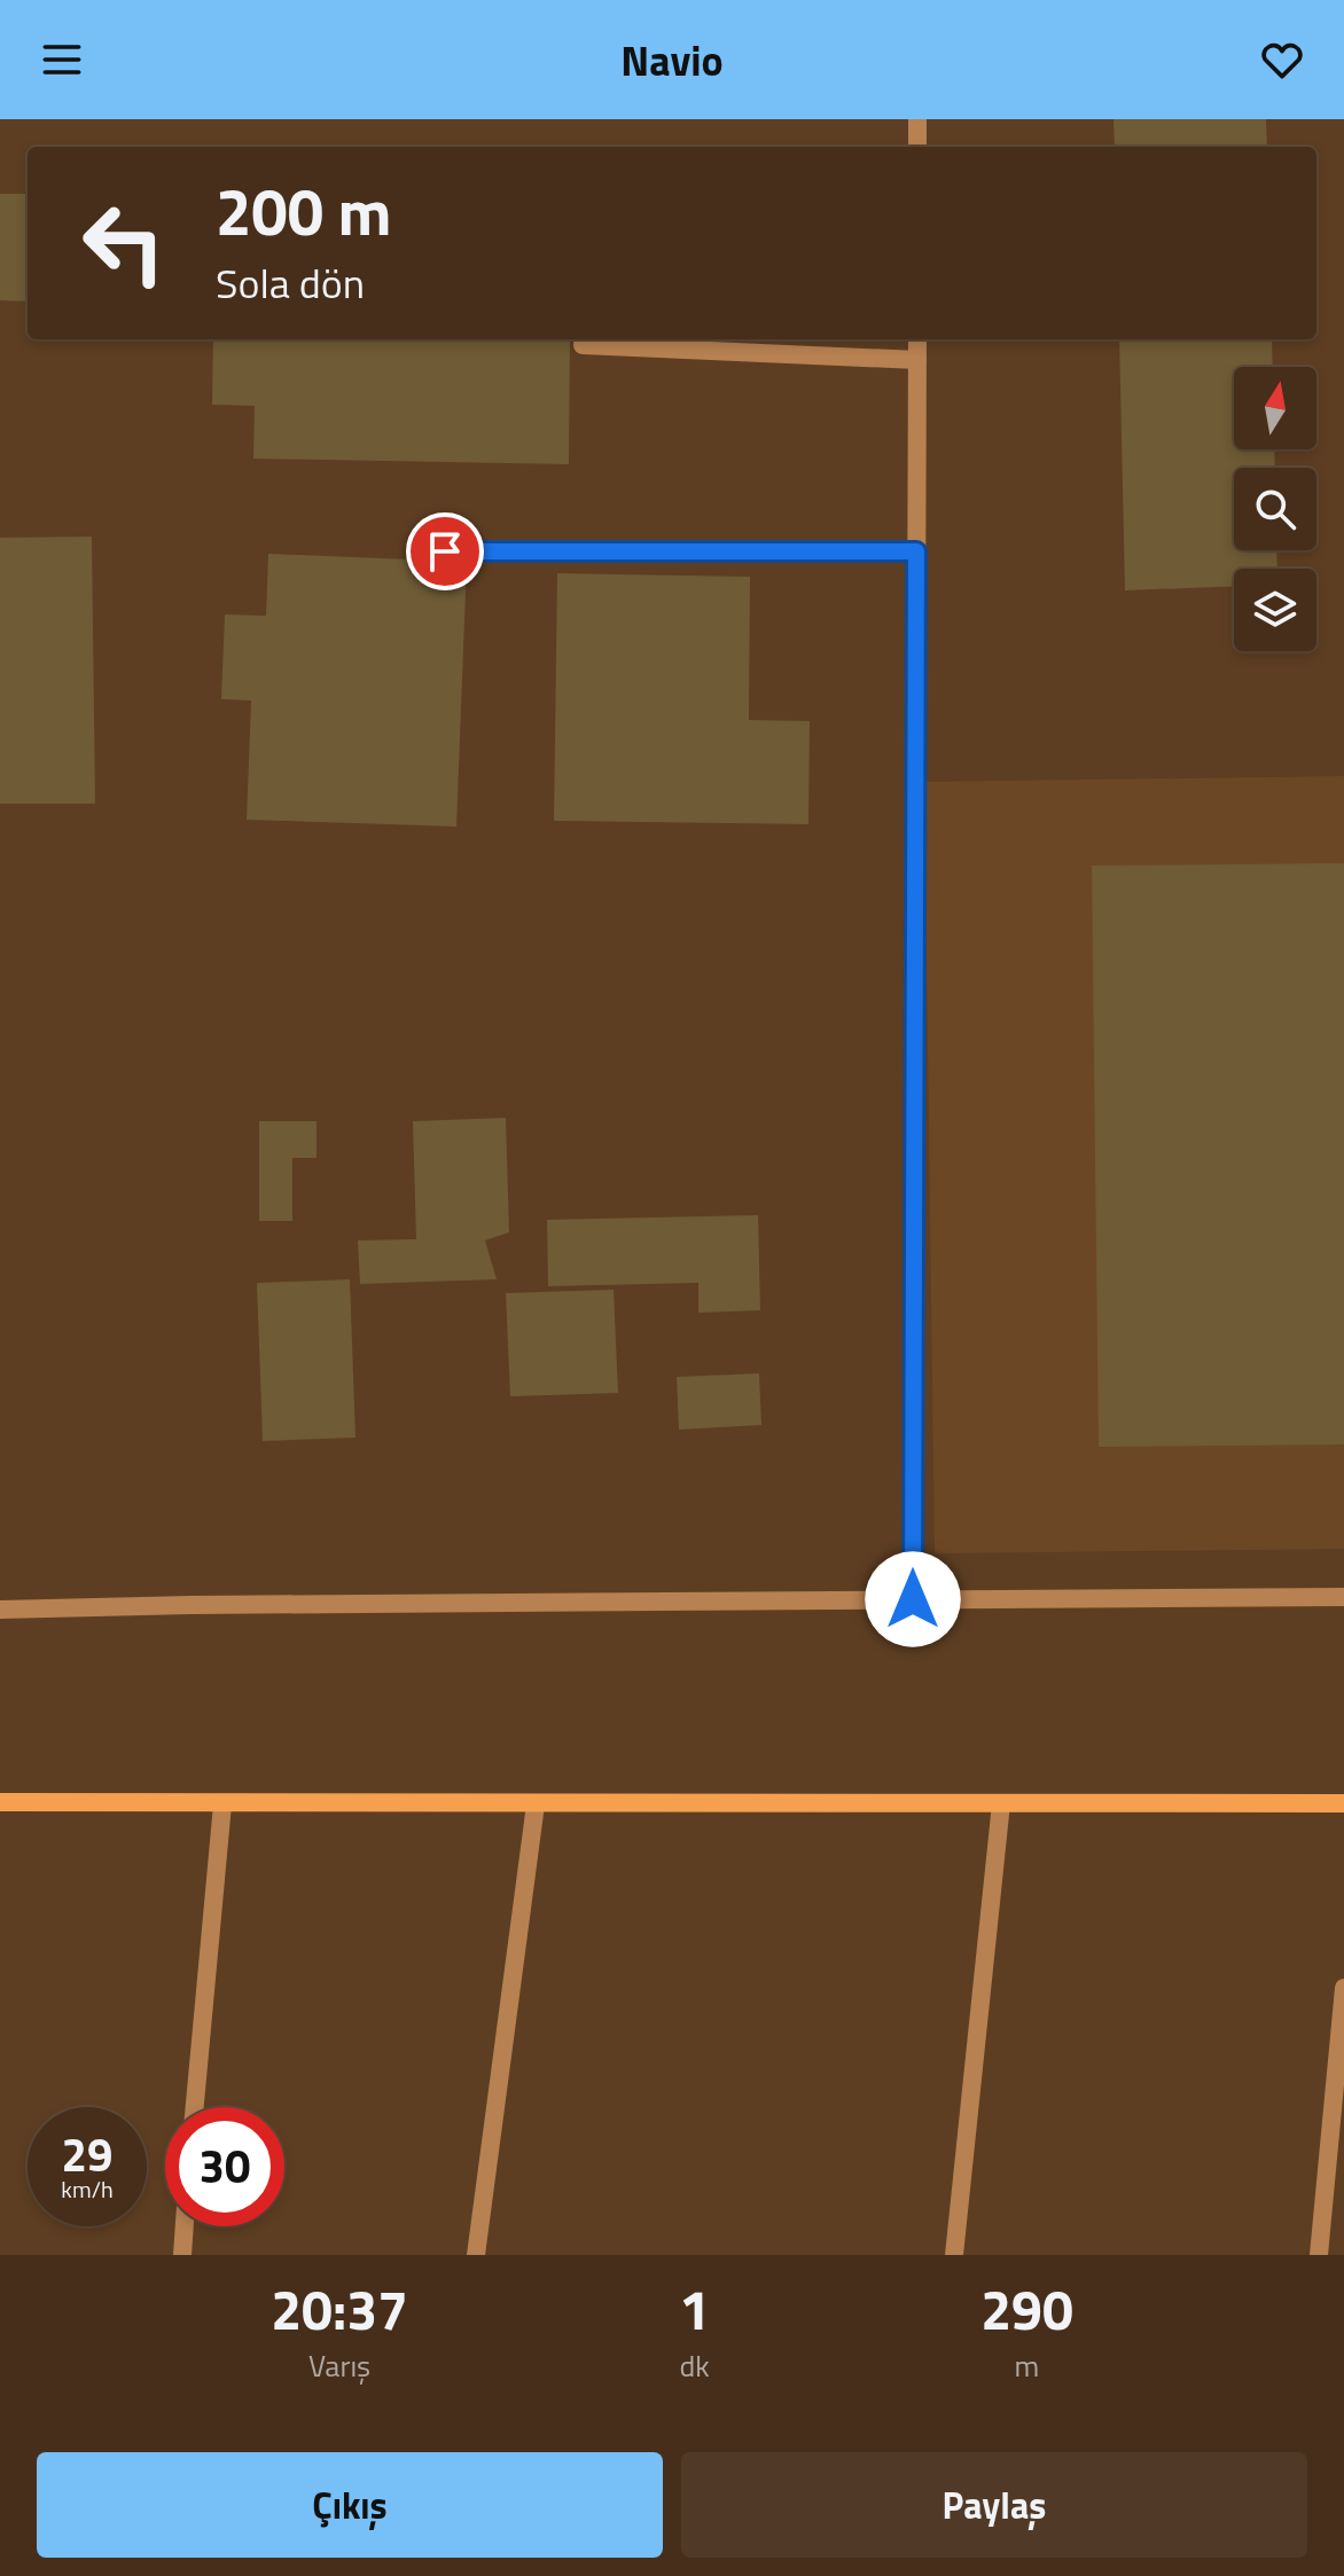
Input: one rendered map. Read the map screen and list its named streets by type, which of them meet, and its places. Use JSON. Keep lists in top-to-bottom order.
{
  "north": "top",
  "page": {
    "header": "Navio",
    "turn": ["200 m", "Sola dön"],
    "speed": "29 km/h",
    "limit": "30",
    "eta": [
      "20:37",
      "Varış",
      "1",
      "dk",
      "290",
      "m"
    ],
    "buttons": ["Çıkış", "Paylaş"]
  }
}
